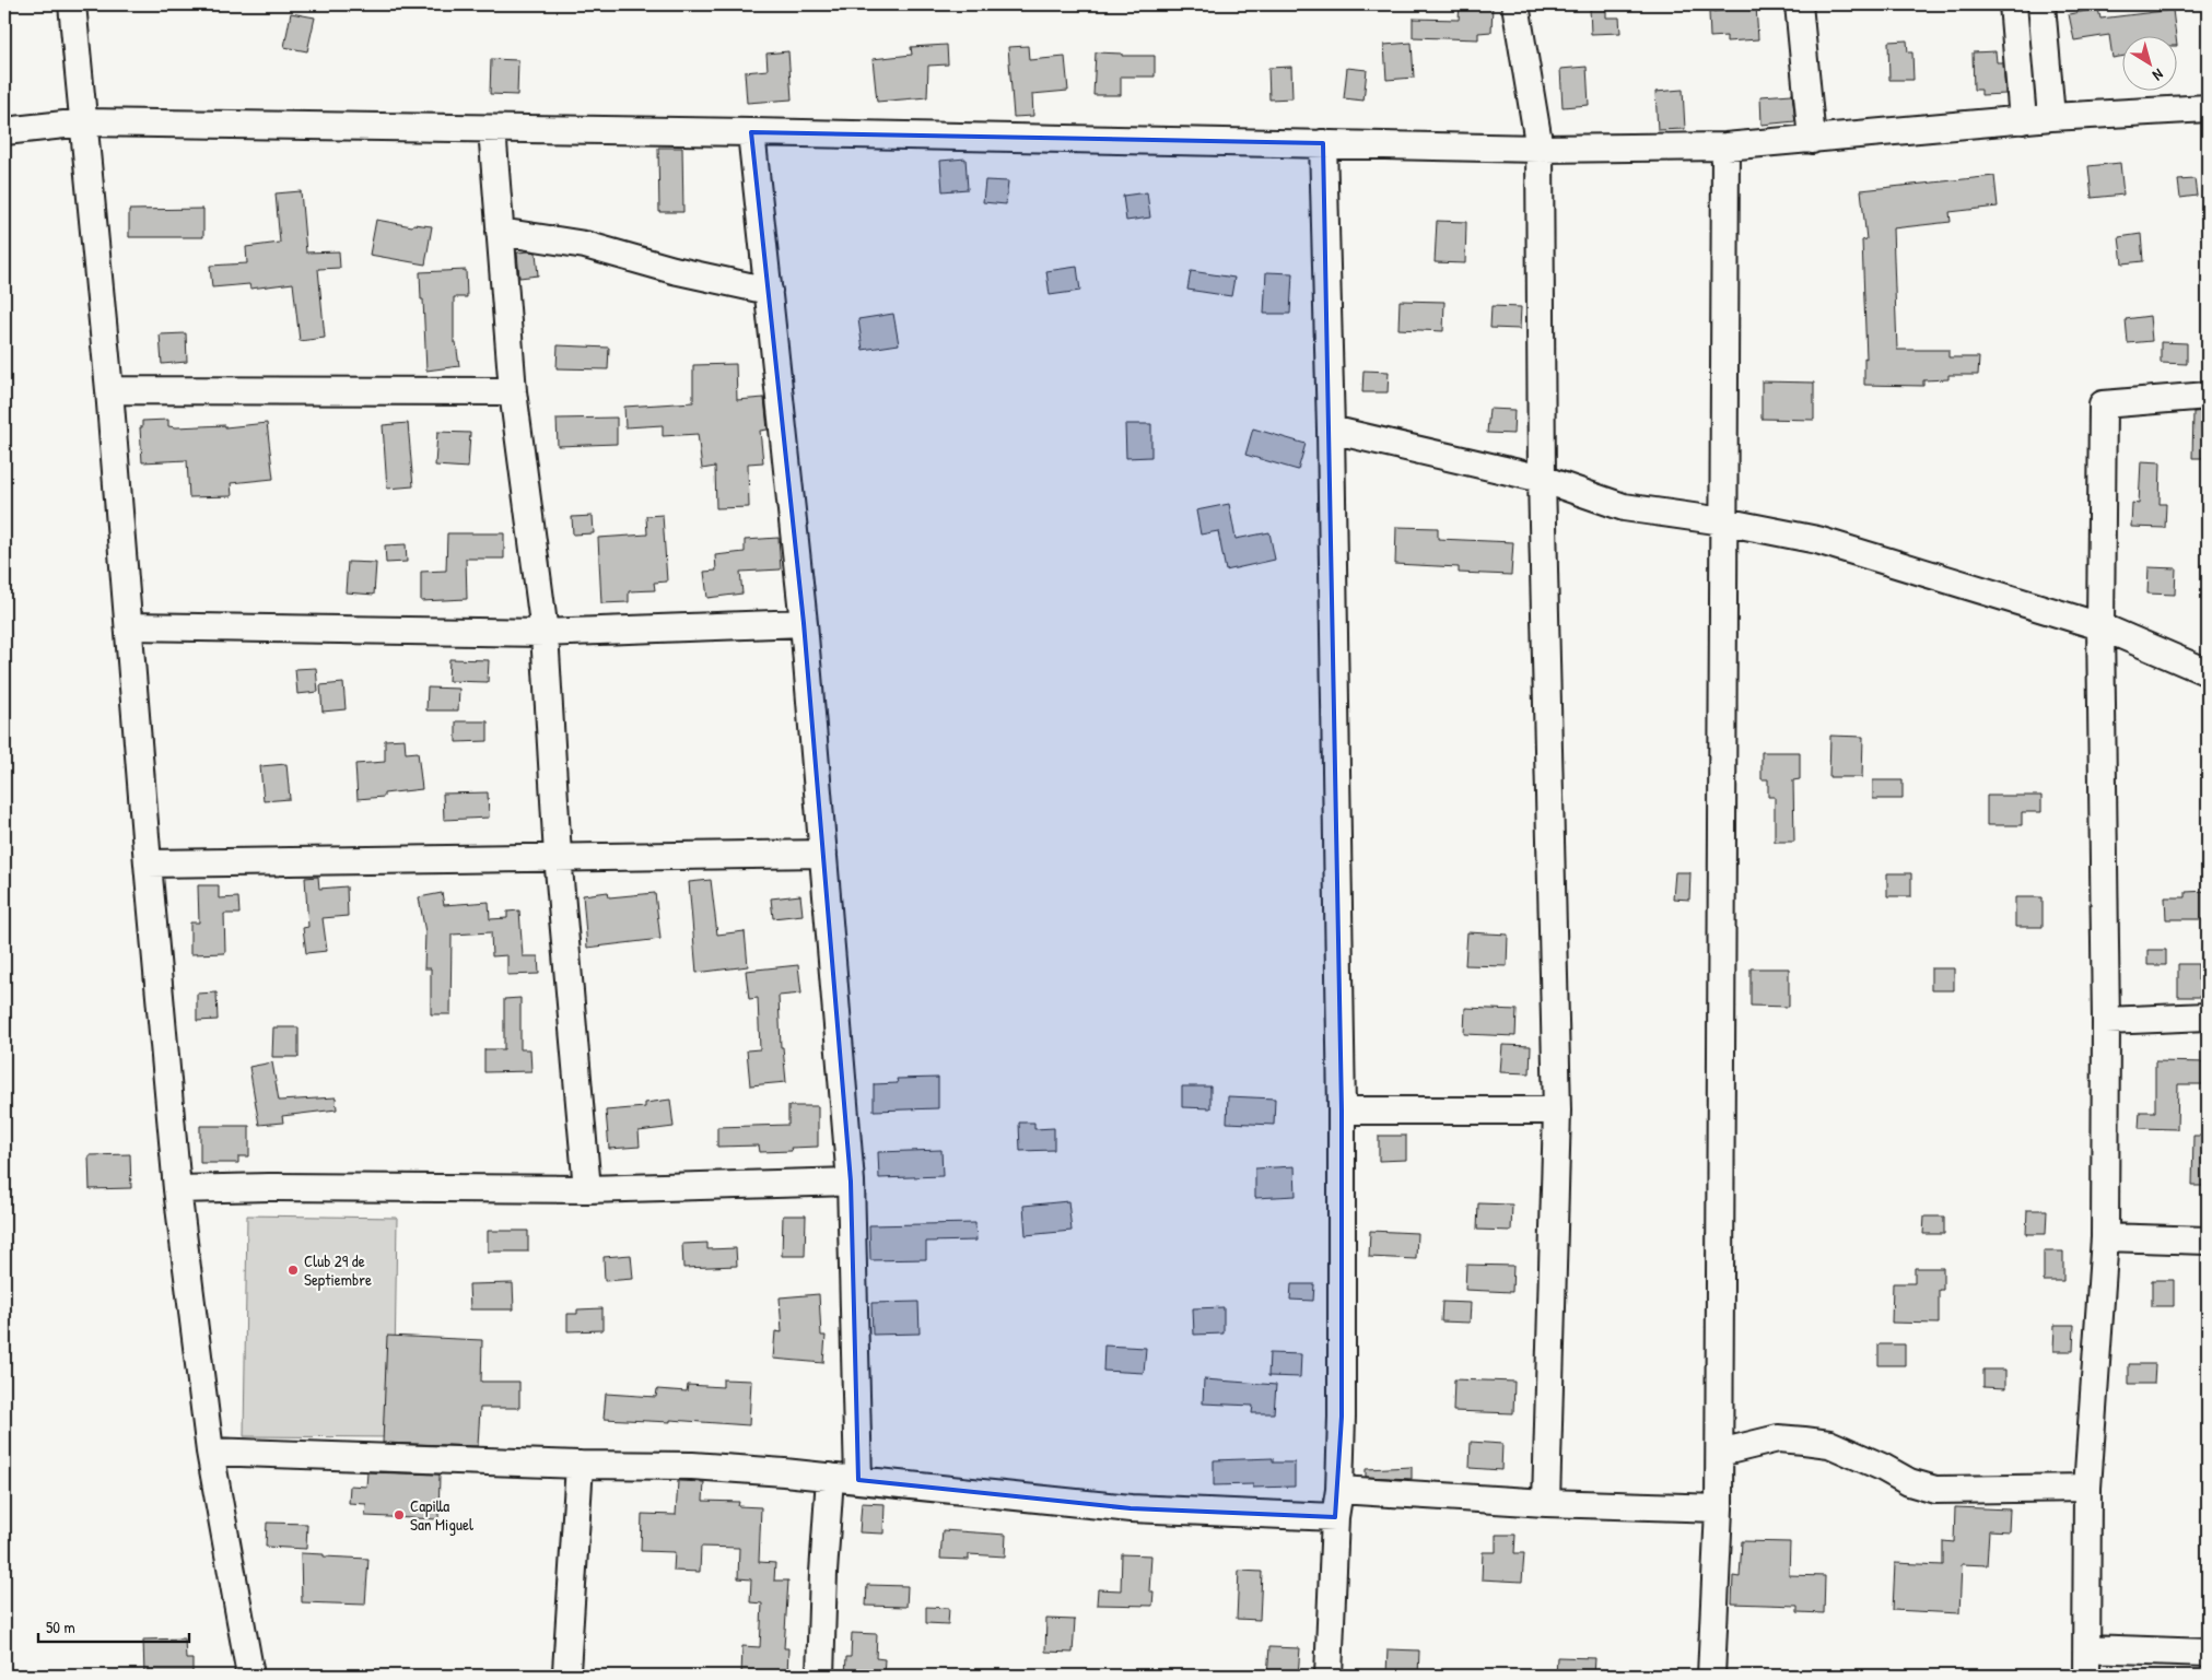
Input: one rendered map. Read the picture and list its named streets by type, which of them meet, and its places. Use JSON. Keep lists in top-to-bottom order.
{
  "places": ["Club 29 de Septiembre", "Capilla San Miguel"],
  "scale_bar": "50 m",
  "north": "bottom right"
}
